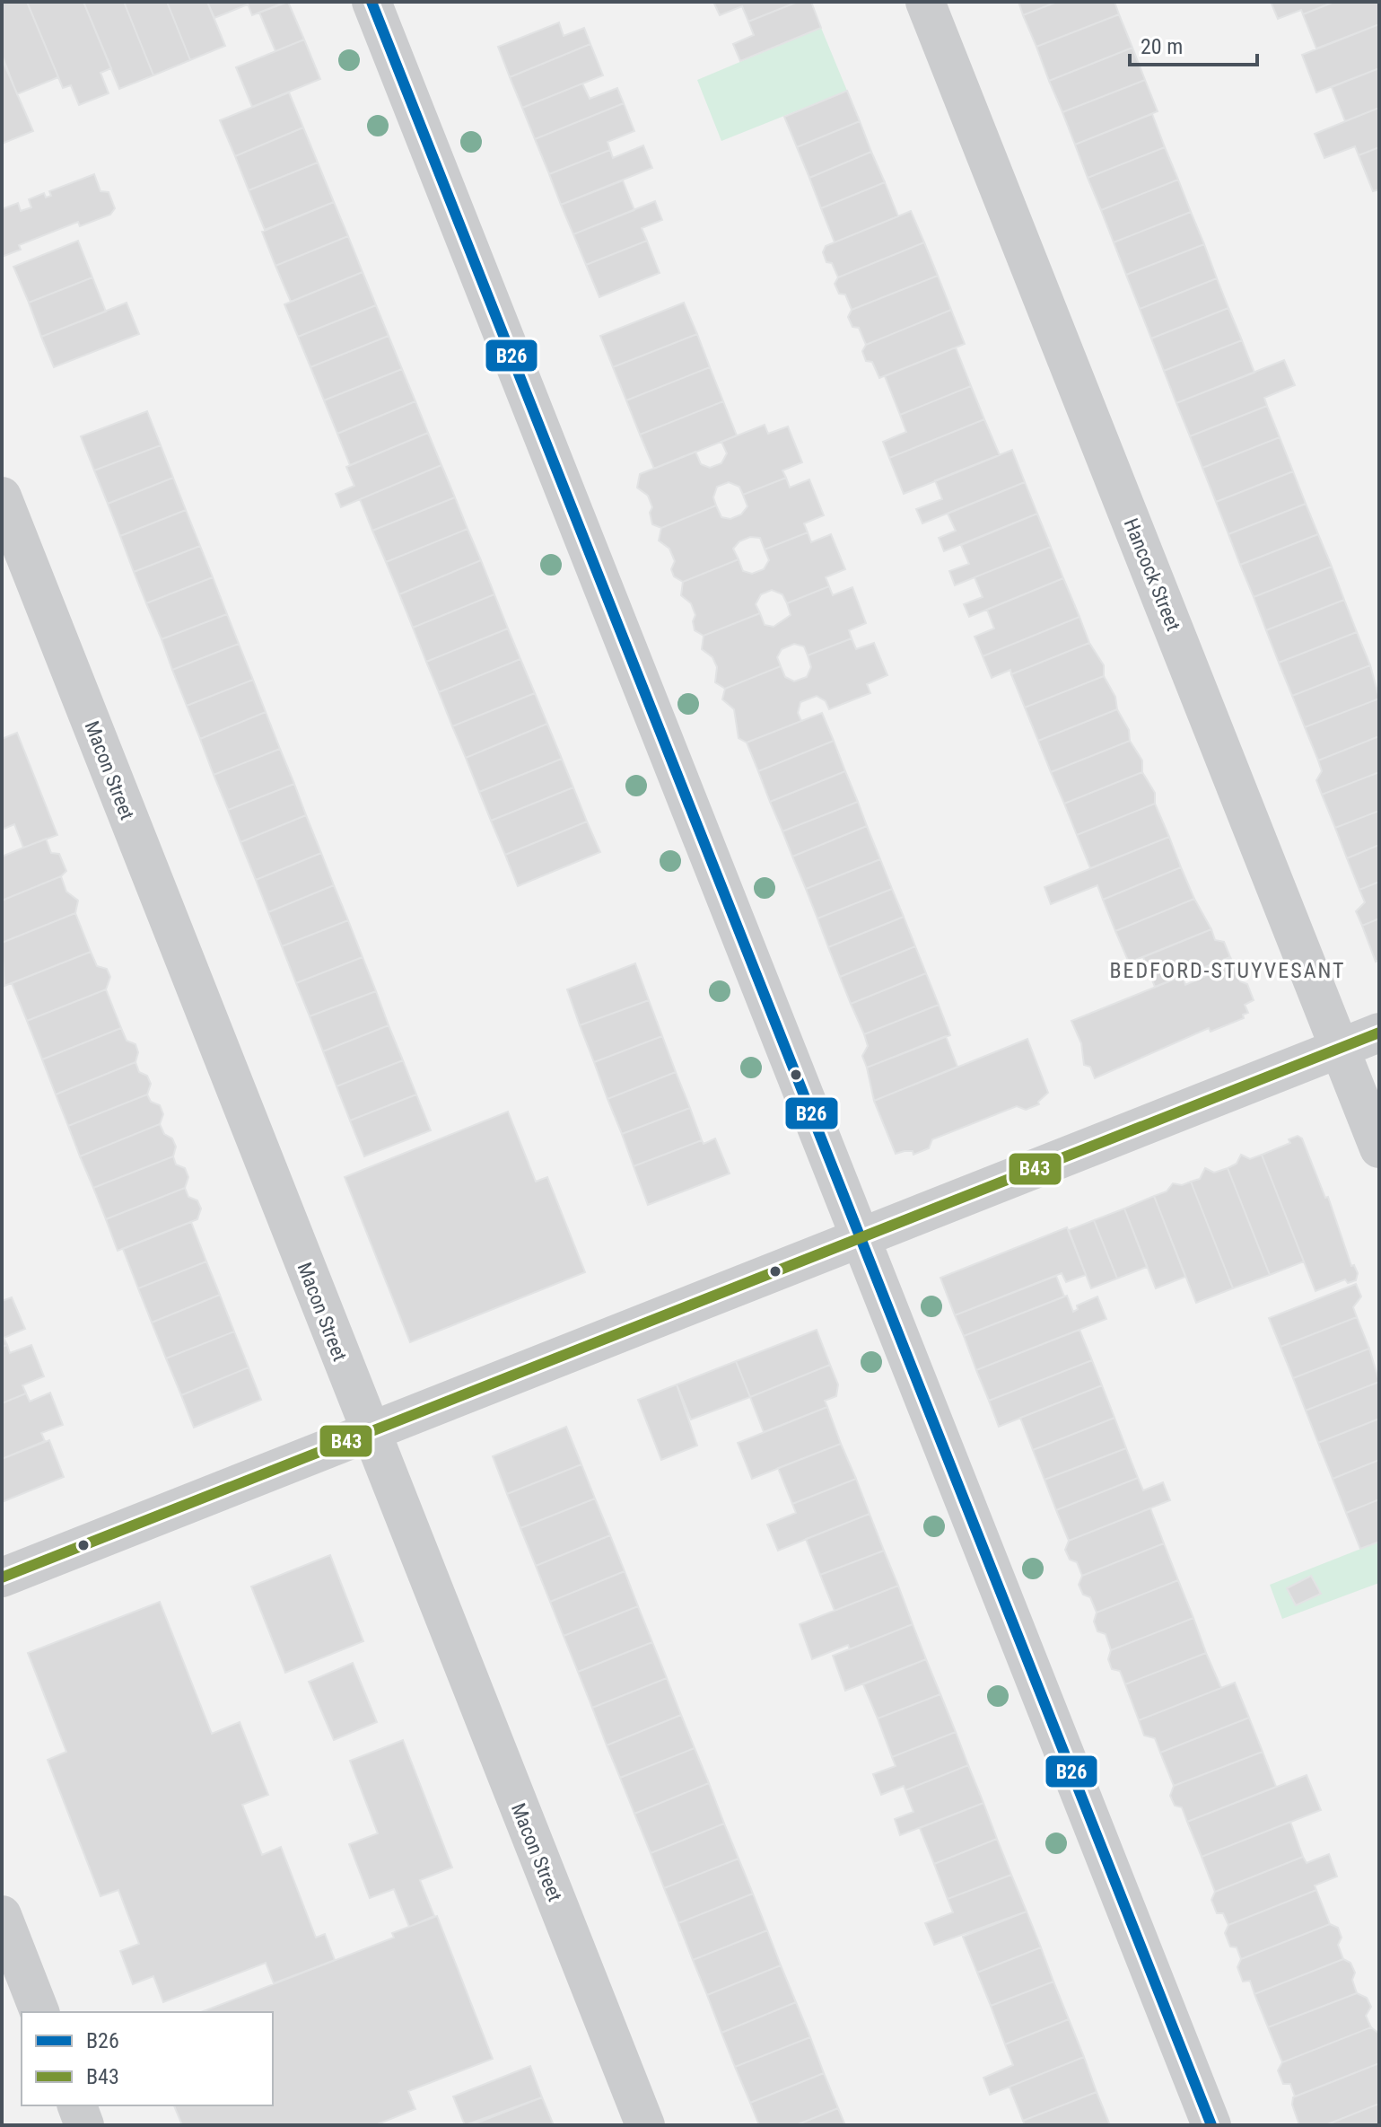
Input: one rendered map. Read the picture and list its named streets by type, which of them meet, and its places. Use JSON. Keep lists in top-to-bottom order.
{
  "streets": {
    "street": ["Hancock Street", "Macon Street"]
  },
  "districts": ["BEDFORD-STUYVESANT"],
  "lines": ["transit line B26", "transit line B43"],
  "legend": ["B26", "B43"],
  "scale_bar": "20 m"
}
